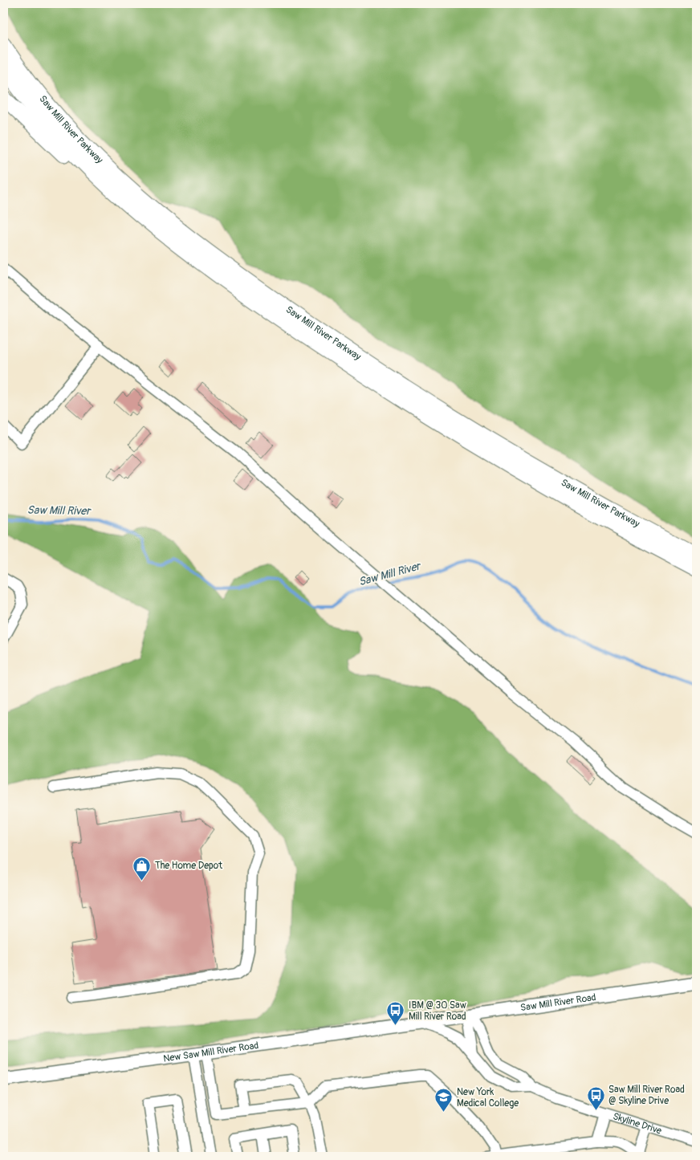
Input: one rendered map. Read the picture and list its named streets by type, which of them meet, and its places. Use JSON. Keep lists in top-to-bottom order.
{
  "streets": {
    "highway": ["Saw Mill River Parkway"],
    "main road": ["Saw Mill River Road", "New Saw Mill River Road"],
    "street": ["Skyline Drive"]
  },
  "crossings": [
    ["Saw Mill River Road", "New Saw Mill River Road"],
    ["Saw Mill River Road", "Skyline Drive"],
    ["New Saw Mill River Road", "Skyline Drive"]
  ],
  "water": ["Saw Mill River"],
  "places": {
    "shop": ["The Home Depot"],
    "bus stop": ["IBM @ 30 Saw Mill River Road", "Saw Mill River Road @ Skyline Drive"],
    "school or university": ["New York Medical College"]
  }
}
